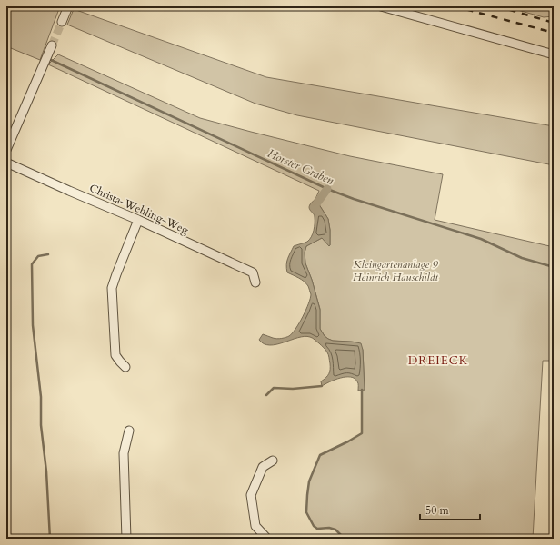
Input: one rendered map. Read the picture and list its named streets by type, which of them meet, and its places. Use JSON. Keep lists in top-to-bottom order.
{
  "streets": {
    "street": ["Christa-Wehling-Weg"]
  },
  "districts": ["DREIECK"],
  "water": ["Horster Graben"],
  "parks": ["Kleingartenanlage 9 Heinrich Hauschildt"],
  "scale_bar": "50 m"
}
